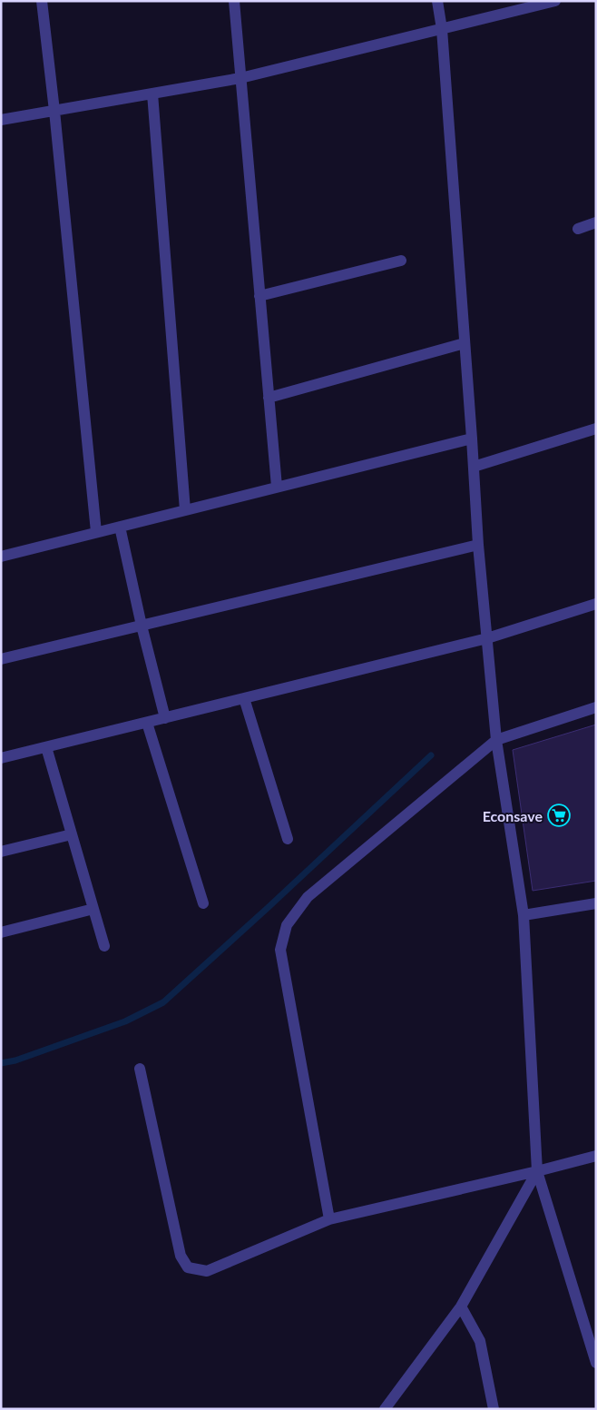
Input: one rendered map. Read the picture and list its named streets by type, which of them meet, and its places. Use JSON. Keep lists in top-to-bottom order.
{
  "places": {
    "supermarket": ["Econsave"]
  }
}
